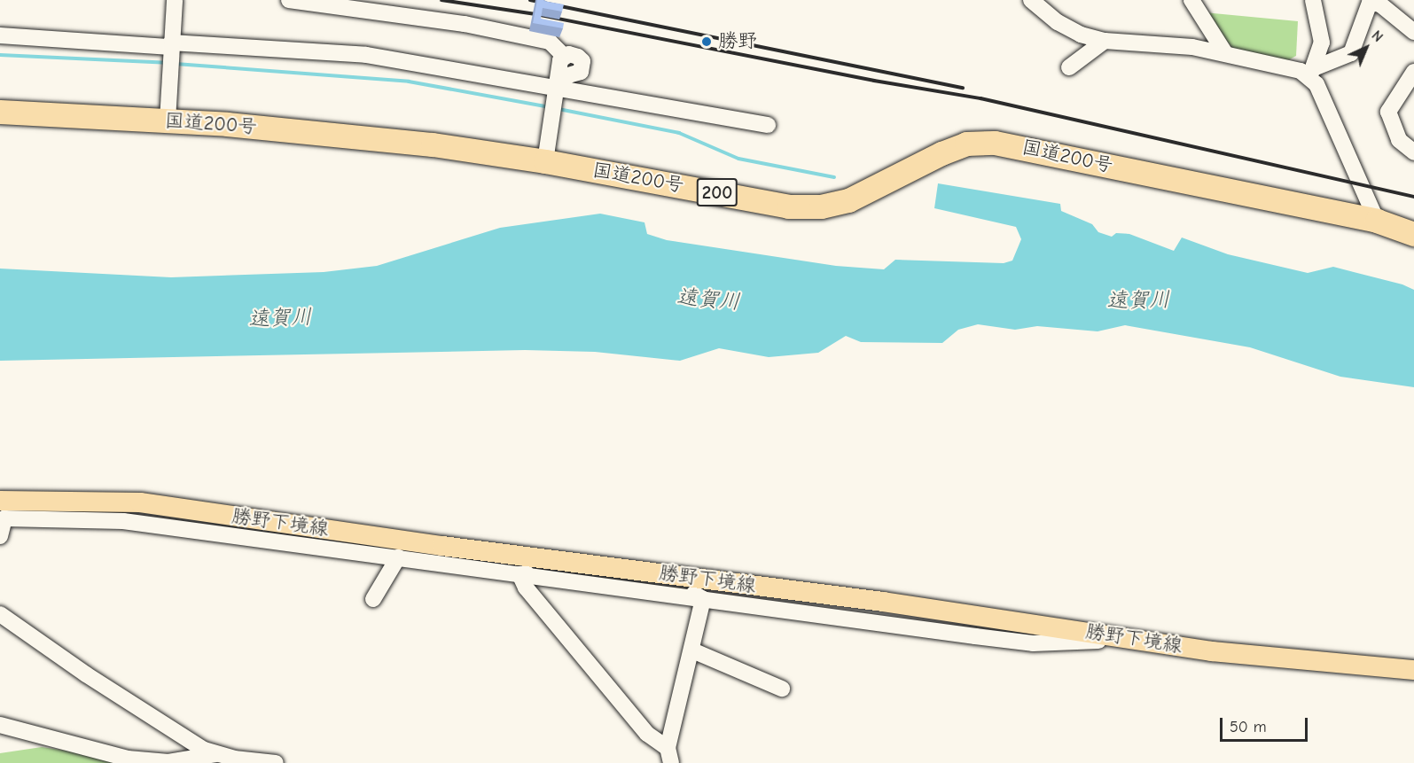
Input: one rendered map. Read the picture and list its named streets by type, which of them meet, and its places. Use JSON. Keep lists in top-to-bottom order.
{
  "streets": {
    "highway": ["国道200号", "200"],
    "main road": ["勝野下境線"]
  },
  "water": ["遠賀川"],
  "places": ["勝野"],
  "scale_bar": "50 m",
  "north": "top right"
}
